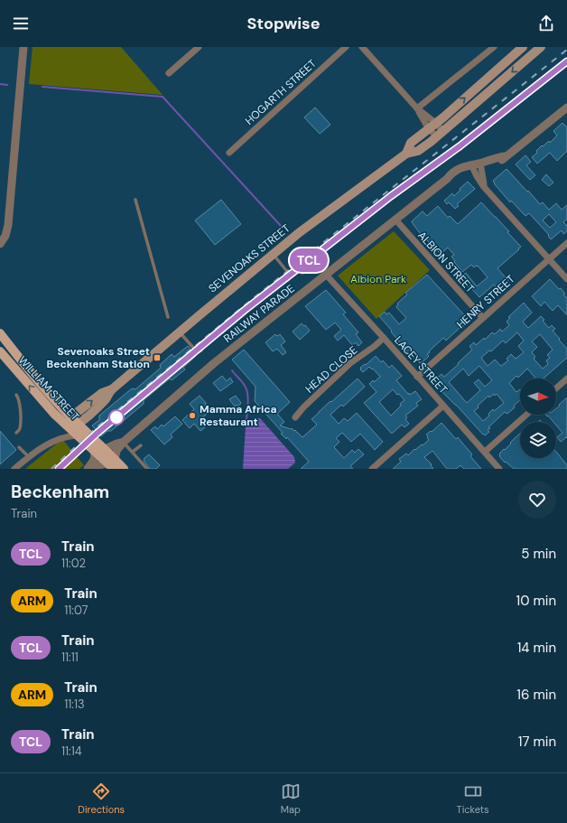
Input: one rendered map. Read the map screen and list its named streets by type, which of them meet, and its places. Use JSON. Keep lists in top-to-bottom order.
{
  "streets": {
    "main road": ["SEVENOAKS STREET", "WILLIAM STREET"],
    "street": [
      "HOGARTH STREET",
      "ALBION STREET",
      "HENRY STREET",
      "RAILWAY PARADE",
      "LACEY STREET",
      "HEAD CLOSE"
    ]
  },
  "crossings": [
    ["SEVENOAKS STREET", "WILLIAM STREET"],
    ["ALBION STREET", "HENRY STREET"],
    ["ALBION STREET", "RAILWAY PARADE"],
    ["HENRY STREET", "LACEY STREET"],
    ["RAILWAY PARADE", "LACEY STREET"],
    ["RAILWAY PARADE", "WILLIAM STREET"],
    ["LACEY STREET", "HEAD CLOSE"]
  ],
  "parks": ["Albion Park"],
  "places": {
    "transit": ["Sevenoaks Street Beckenham Station"],
    "other": ["Mamma Africa Restaurant"]
  },
  "north": "right",
  "page": {
    "header": "Stopwise",
    "on_map": "TCL",
    "heading": ["Beckenham", "Train"],
    "list": [
      {
        "mark": "TCL",
        "name": "Train",
        "note": "11:02",
        "value": "5 min"
      },
      {
        "mark": "ARM",
        "name": "Train",
        "note": "11:07",
        "value": "10 min"
      },
      {
        "mark": "TCL",
        "name": "Train",
        "note": "11:11",
        "value": "14 min"
      },
      {
        "mark": "ARM",
        "name": "Train",
        "note": "11:13",
        "value": "16 min"
      },
      {
        "mark": "TCL",
        "name": "Train",
        "note": "11:14",
        "value": "17 min"
      }
    ],
    "tabs": ["Directions", "Map", "Tickets"]
  }
}
